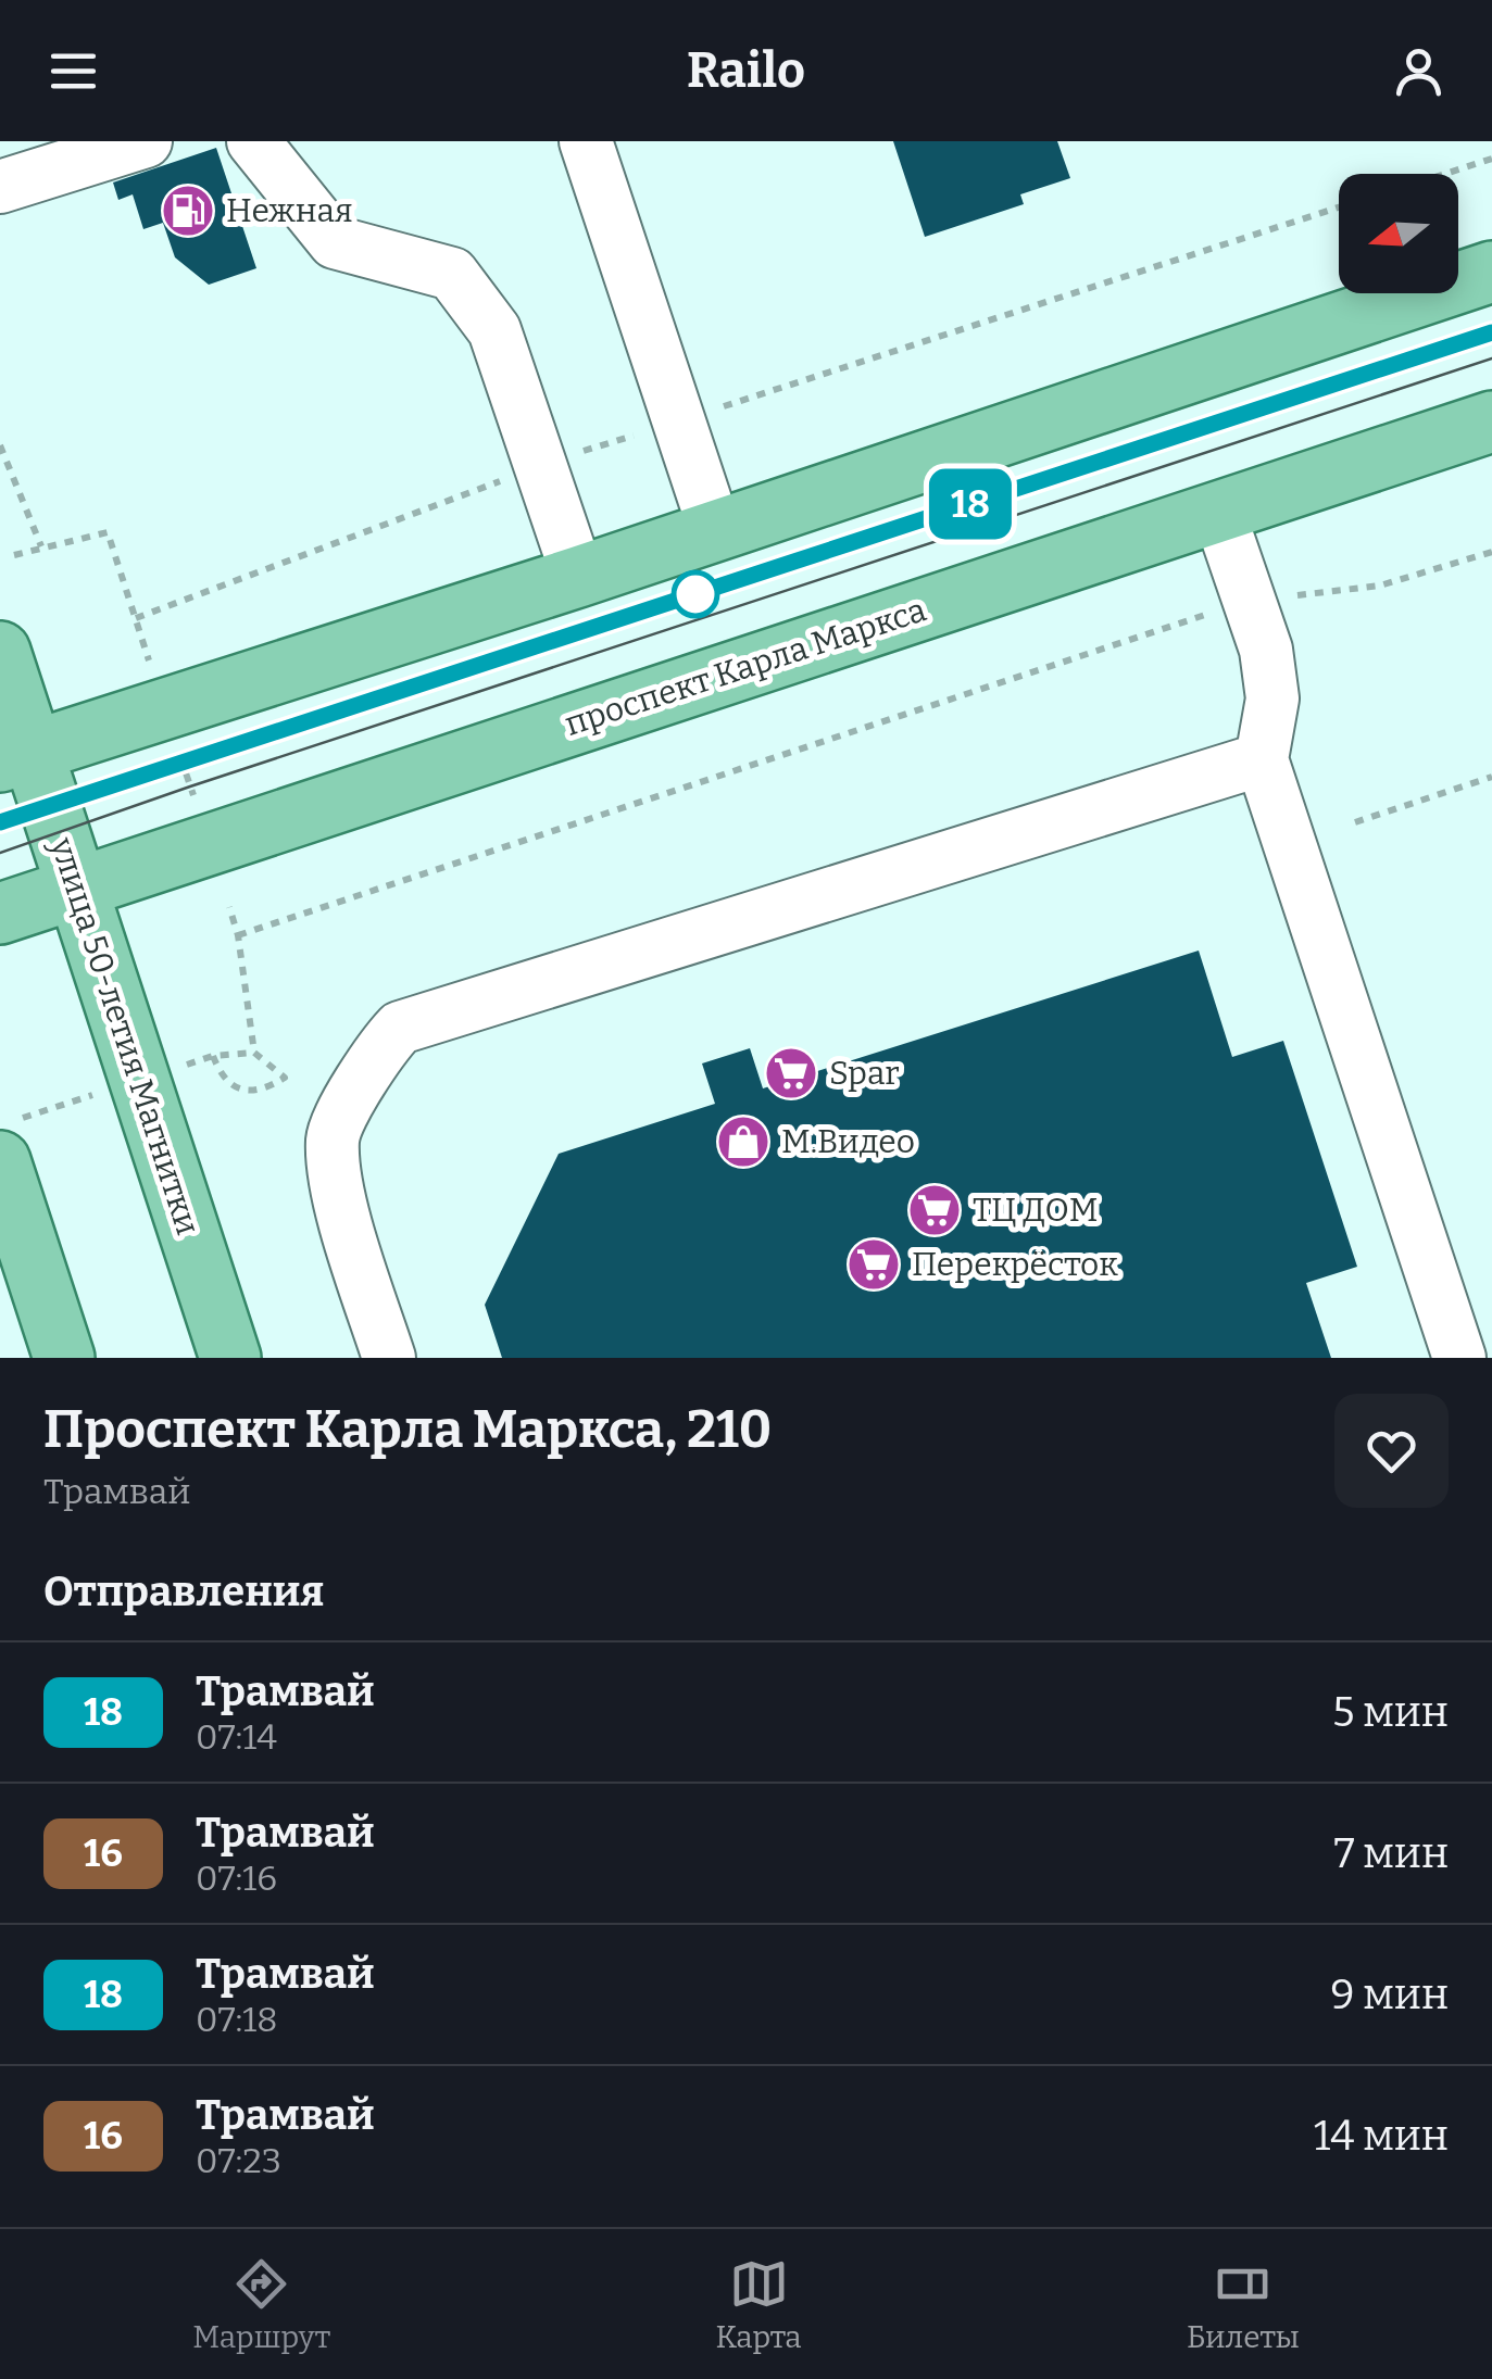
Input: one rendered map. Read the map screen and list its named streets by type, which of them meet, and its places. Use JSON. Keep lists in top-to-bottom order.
{
  "streets": {
    "main road": ["проспект Карла Маркса", "улица 50-летия Магнитки"]
  },
  "crossings": [
    ["проспект Карла Маркса", "улица 50-летия Магнитки"]
  ],
  "places": {
    "fuel station": ["Нежная"],
    "supermarket": ["Spar", "ТЦ ДОМ", "Перекрёсток"],
    "shop": ["М.Видео"]
  },
  "lines": ["tram line 18"],
  "north": "left",
  "page": {
    "header": "Railo",
    "on_map": "18",
    "heading": [
      ["Проспект Карла Маркса, 210", "Трамвай"],
      "Отправления"
    ],
    "list": [
      {
        "mark": "18",
        "name": "Трамвай",
        "note": "07:14",
        "value": "5 мин"
      },
      {
        "mark": "16",
        "name": "Трамвай",
        "note": "07:16",
        "value": "7 мин"
      },
      {
        "mark": "18",
        "name": "Трамвай",
        "note": "07:18",
        "value": "9 мин"
      },
      {
        "mark": "16",
        "name": "Трамвай",
        "note": "07:23",
        "value": "14 мин"
      }
    ],
    "tabs": ["Маршрут", "Карта", "Билеты"]
  }
}
